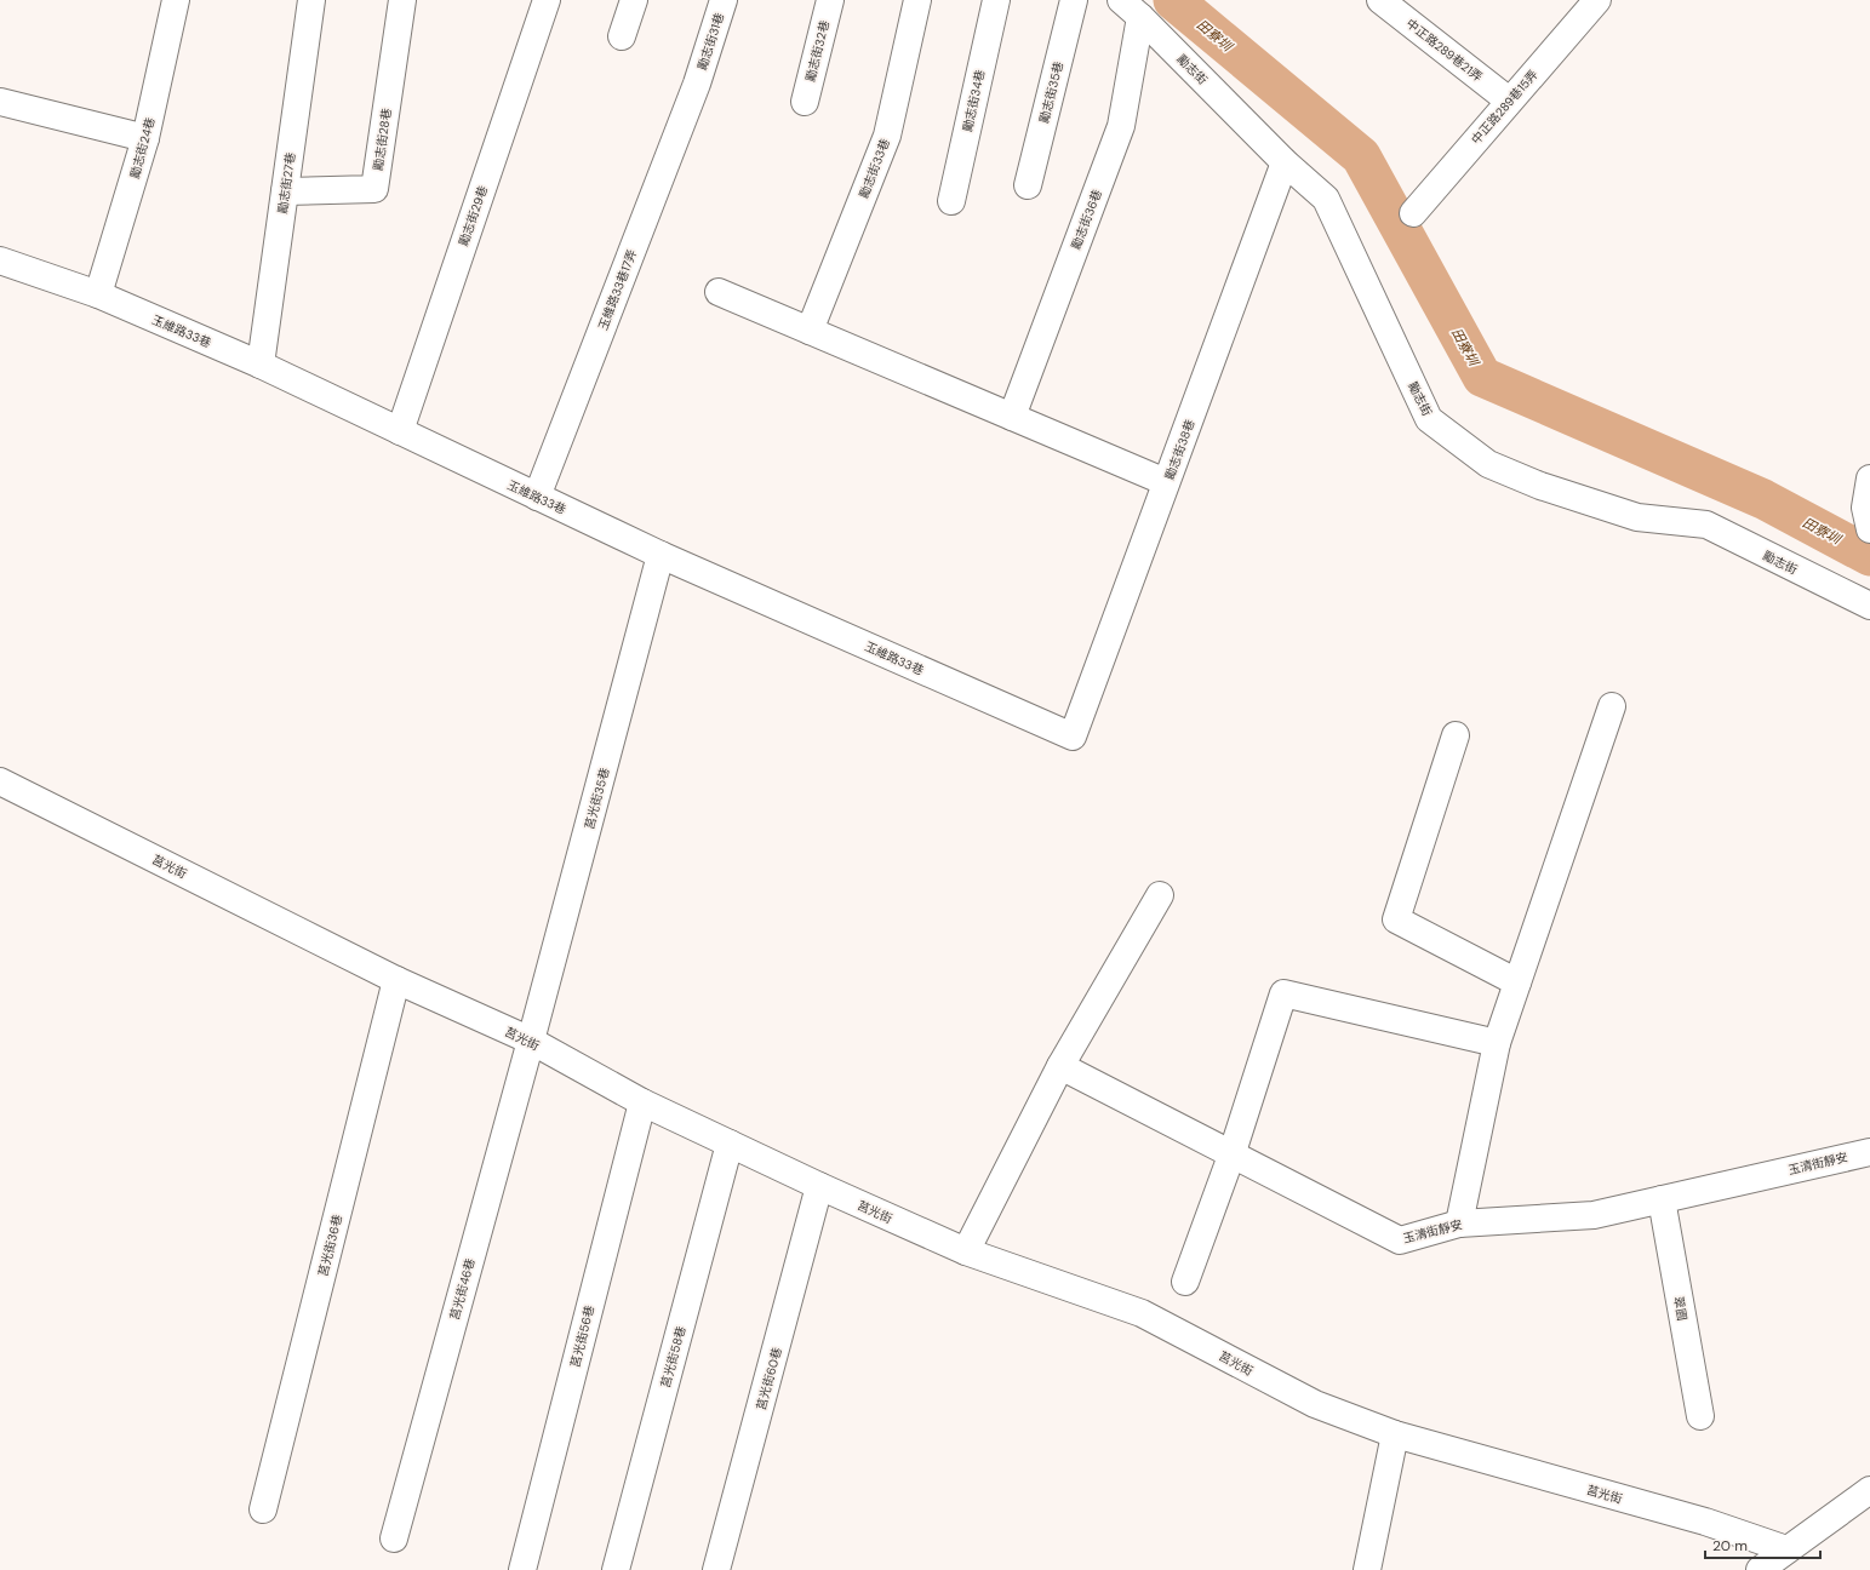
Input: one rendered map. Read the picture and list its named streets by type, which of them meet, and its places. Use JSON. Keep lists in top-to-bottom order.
{
  "streets": {
    "street": [
      "勵志街31巷",
      "中正路289巷21弄",
      "勵志街32巷",
      "勵志街",
      "勵志街35巷",
      "勵志街34巷",
      "中正路289巷15弄",
      "勵志街28巷",
      "勵志街24巷",
      "勵志街33巷",
      "勵志街27巷",
      "勵志街29巷",
      "勵志街36巷",
      "玉維路33巷17弄",
      "玉維路33巷",
      "勵志街38巷",
      "莒光街35巷",
      "莒光街",
      "玉清街靜安",
      "莒光街36巷",
      "莒光街46巷",
      "翠園",
      "莒光街56巷",
      "莒光街58巷",
      "莒光街60巷"
    ]
  },
  "crossings": [
    ["勵志街31巷", "玉維路33巷17弄"],
    ["中正路289巷21弄", "中正路289巷15弄"],
    ["勵志街", "勵志街36巷"],
    ["勵志街", "勵志街38巷"],
    ["勵志街28巷", "勵志街27巷"],
    ["勵志街24巷", "玉維路33巷"],
    ["勵志街27巷", "玉維路33巷"],
    ["勵志街29巷", "玉維路33巷"],
    ["玉維路33巷17弄", "玉維路33巷"],
    ["玉維路33巷", "勵志街38巷"],
    ["玉維路33巷", "莒光街35巷"],
    ["莒光街35巷", "莒光街"],
    ["莒光街35巷", "莒光街46巷"],
    ["莒光街", "莒光街36巷"],
    ["莒光街", "莒光街46巷"],
    ["莒光街", "莒光街56巷"],
    ["莒光街", "莒光街58巷"],
    ["莒光街", "莒光街60巷"],
    ["玉清街靜安", "翠園"]
  ],
  "water": ["田寮圳"],
  "scale_bar": "20 m"
}
